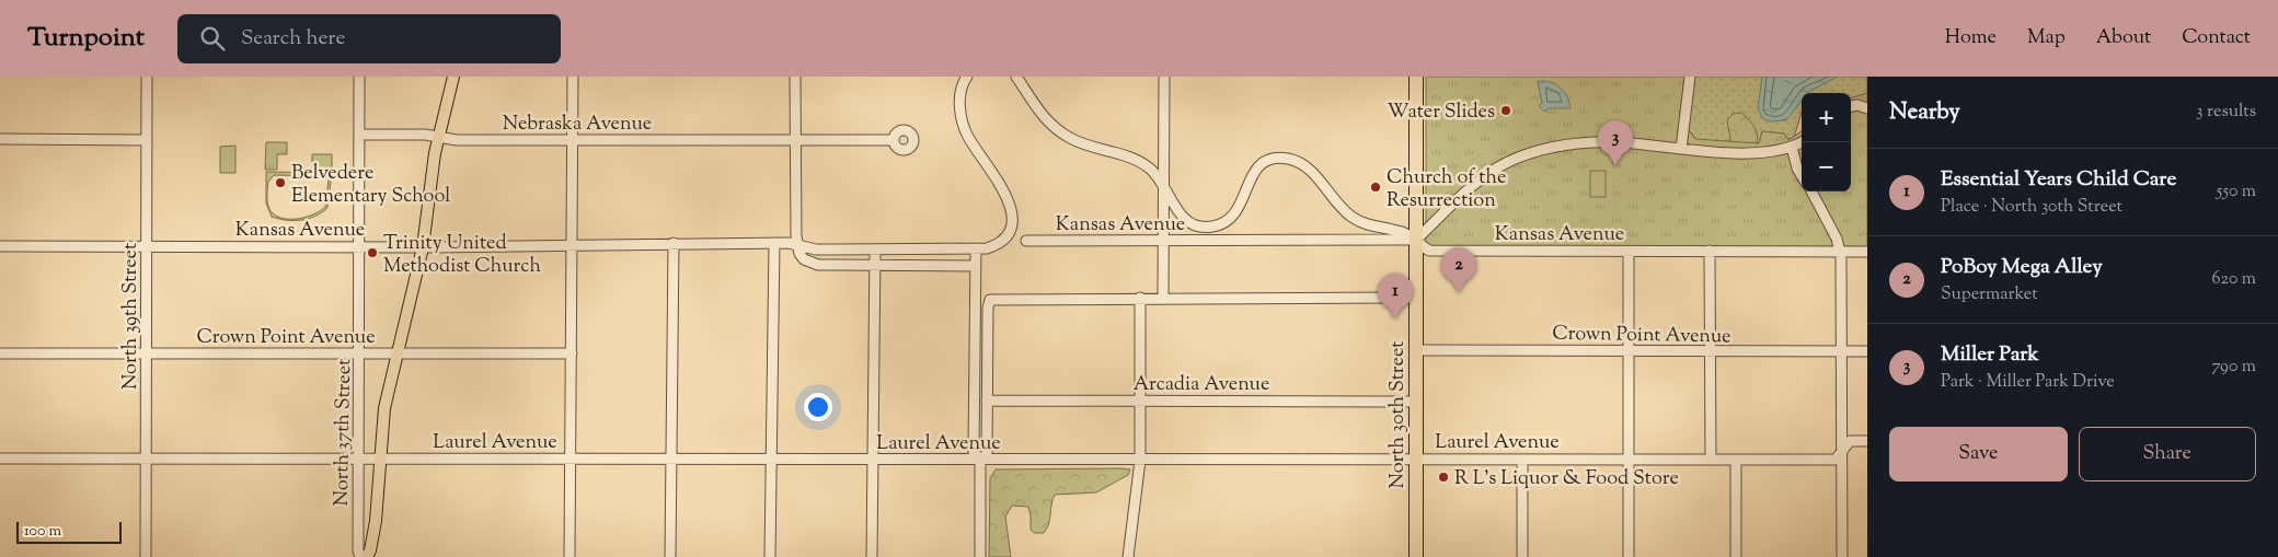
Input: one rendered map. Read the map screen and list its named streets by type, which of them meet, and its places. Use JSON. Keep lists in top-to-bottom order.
{
  "streets": {
    "highway": ["North 30th Street"],
    "street": [
      "Nebraska Avenue",
      "Kansas Avenue",
      "North 39th Street",
      "Crown Point Avenue",
      "Arcadia Avenue",
      "North 37th Street",
      "Laurel Avenue"
    ]
  },
  "crossings": [
    ["Nebraska Avenue", "North 37th Street"],
    ["Kansas Avenue", "North 39th Street"],
    ["Kansas Avenue", "North 30th Street"],
    ["Kansas Avenue", "North 37th Street"],
    ["North 39th Street", "Crown Point Avenue"],
    ["North 39th Street", "Laurel Avenue"],
    ["Crown Point Avenue", "North 30th Street"],
    ["Crown Point Avenue", "North 37th Street"],
    ["Arcadia Avenue", "North 30th Street"],
    ["North 30th Street", "Laurel Avenue"],
    ["North 37th Street", "Laurel Avenue"]
  ],
  "places": [
    "Water Slides",
    "Belvedere Elementary School",
    "Church of the Resurrection",
    "Trinity United Methodist Church",
    "R L's Liquor & Food Store"
  ],
  "scale_bar": "100 m",
  "page": {
    "header": "Turnpoint",
    "search": "Search here",
    "nav": [
      "Home",
      "Map",
      "About",
      "Contact"
    ],
    "heading": ["Nearby", "3 results"],
    "map_buttons": ["+", "−"],
    "pins": ["3", "2", "1"],
    "list": [
      {
        "mark": "1",
        "name": "Essential Years Child Care",
        "note": "Place · North 30th Street",
        "value": "550 m"
      },
      {
        "mark": "2",
        "name": "PoBoy Mega Alley",
        "note": "Supermarket",
        "value": "620 m"
      },
      {
        "mark": "3",
        "name": "Miller Park",
        "note": "Park · Miller Park Drive",
        "value": "790 m"
      }
    ],
    "buttons": ["Save", "Share"],
    "scale": "100 m"
  }
}
